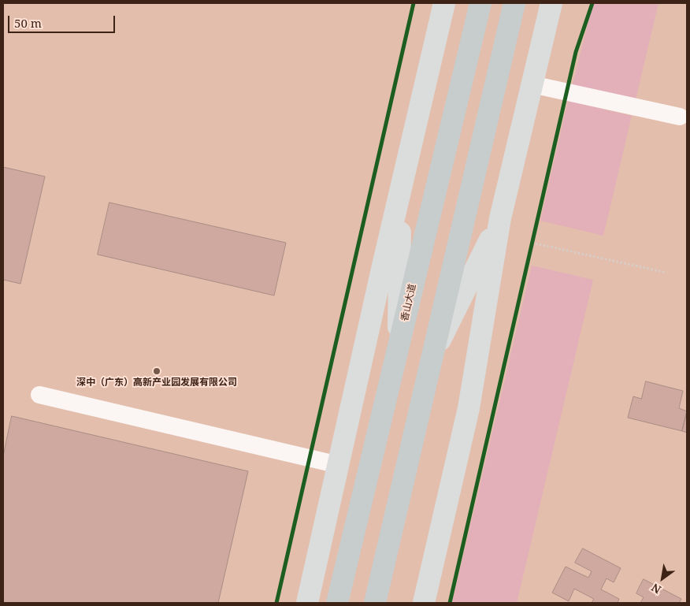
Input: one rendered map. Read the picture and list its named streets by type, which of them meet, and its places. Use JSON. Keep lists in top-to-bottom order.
{
  "streets": {
    "highway": ["香山大道"]
  },
  "places": ["深中（广东）高新产业园发展有限公司"],
  "scale_bar": "50 m",
  "north": "bottom left"
}
